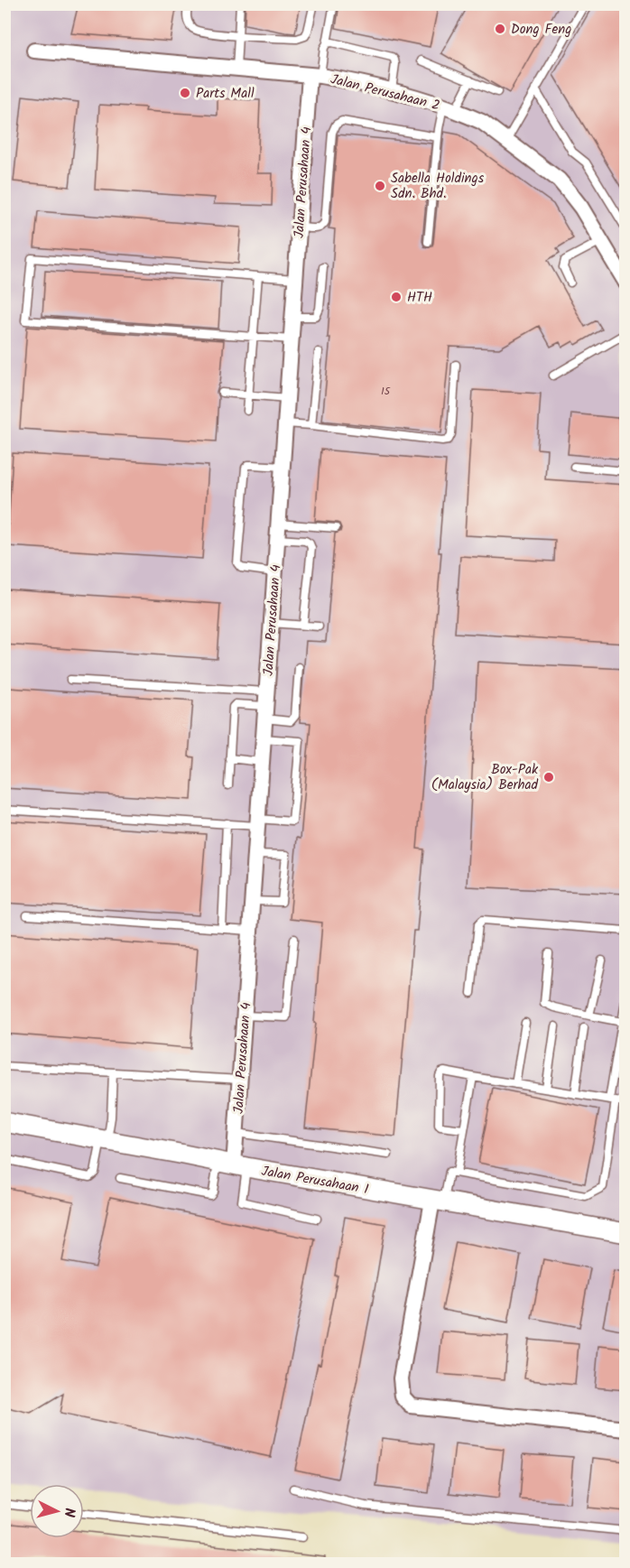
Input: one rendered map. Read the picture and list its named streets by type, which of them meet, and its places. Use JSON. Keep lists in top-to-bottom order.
{
  "streets": {
    "street": ["Jalan Perusahaan 2", "Jalan Perusahaan 4", "Jalan Perusahaan 1"]
  },
  "crossings": [
    ["Jalan Perusahaan 2", "Jalan Perusahaan 4"],
    ["Jalan Perusahaan 4", "Jalan Perusahaan 1"]
  ],
  "places": [
    "Dong Feng",
    "Parts Mall",
    "Sabella Holdings Sdn. Bhd.",
    "HTH",
    "Box-Pak (Malaysia) Berhad"
  ],
  "house_numbers": ["15"],
  "north": "right"
}
